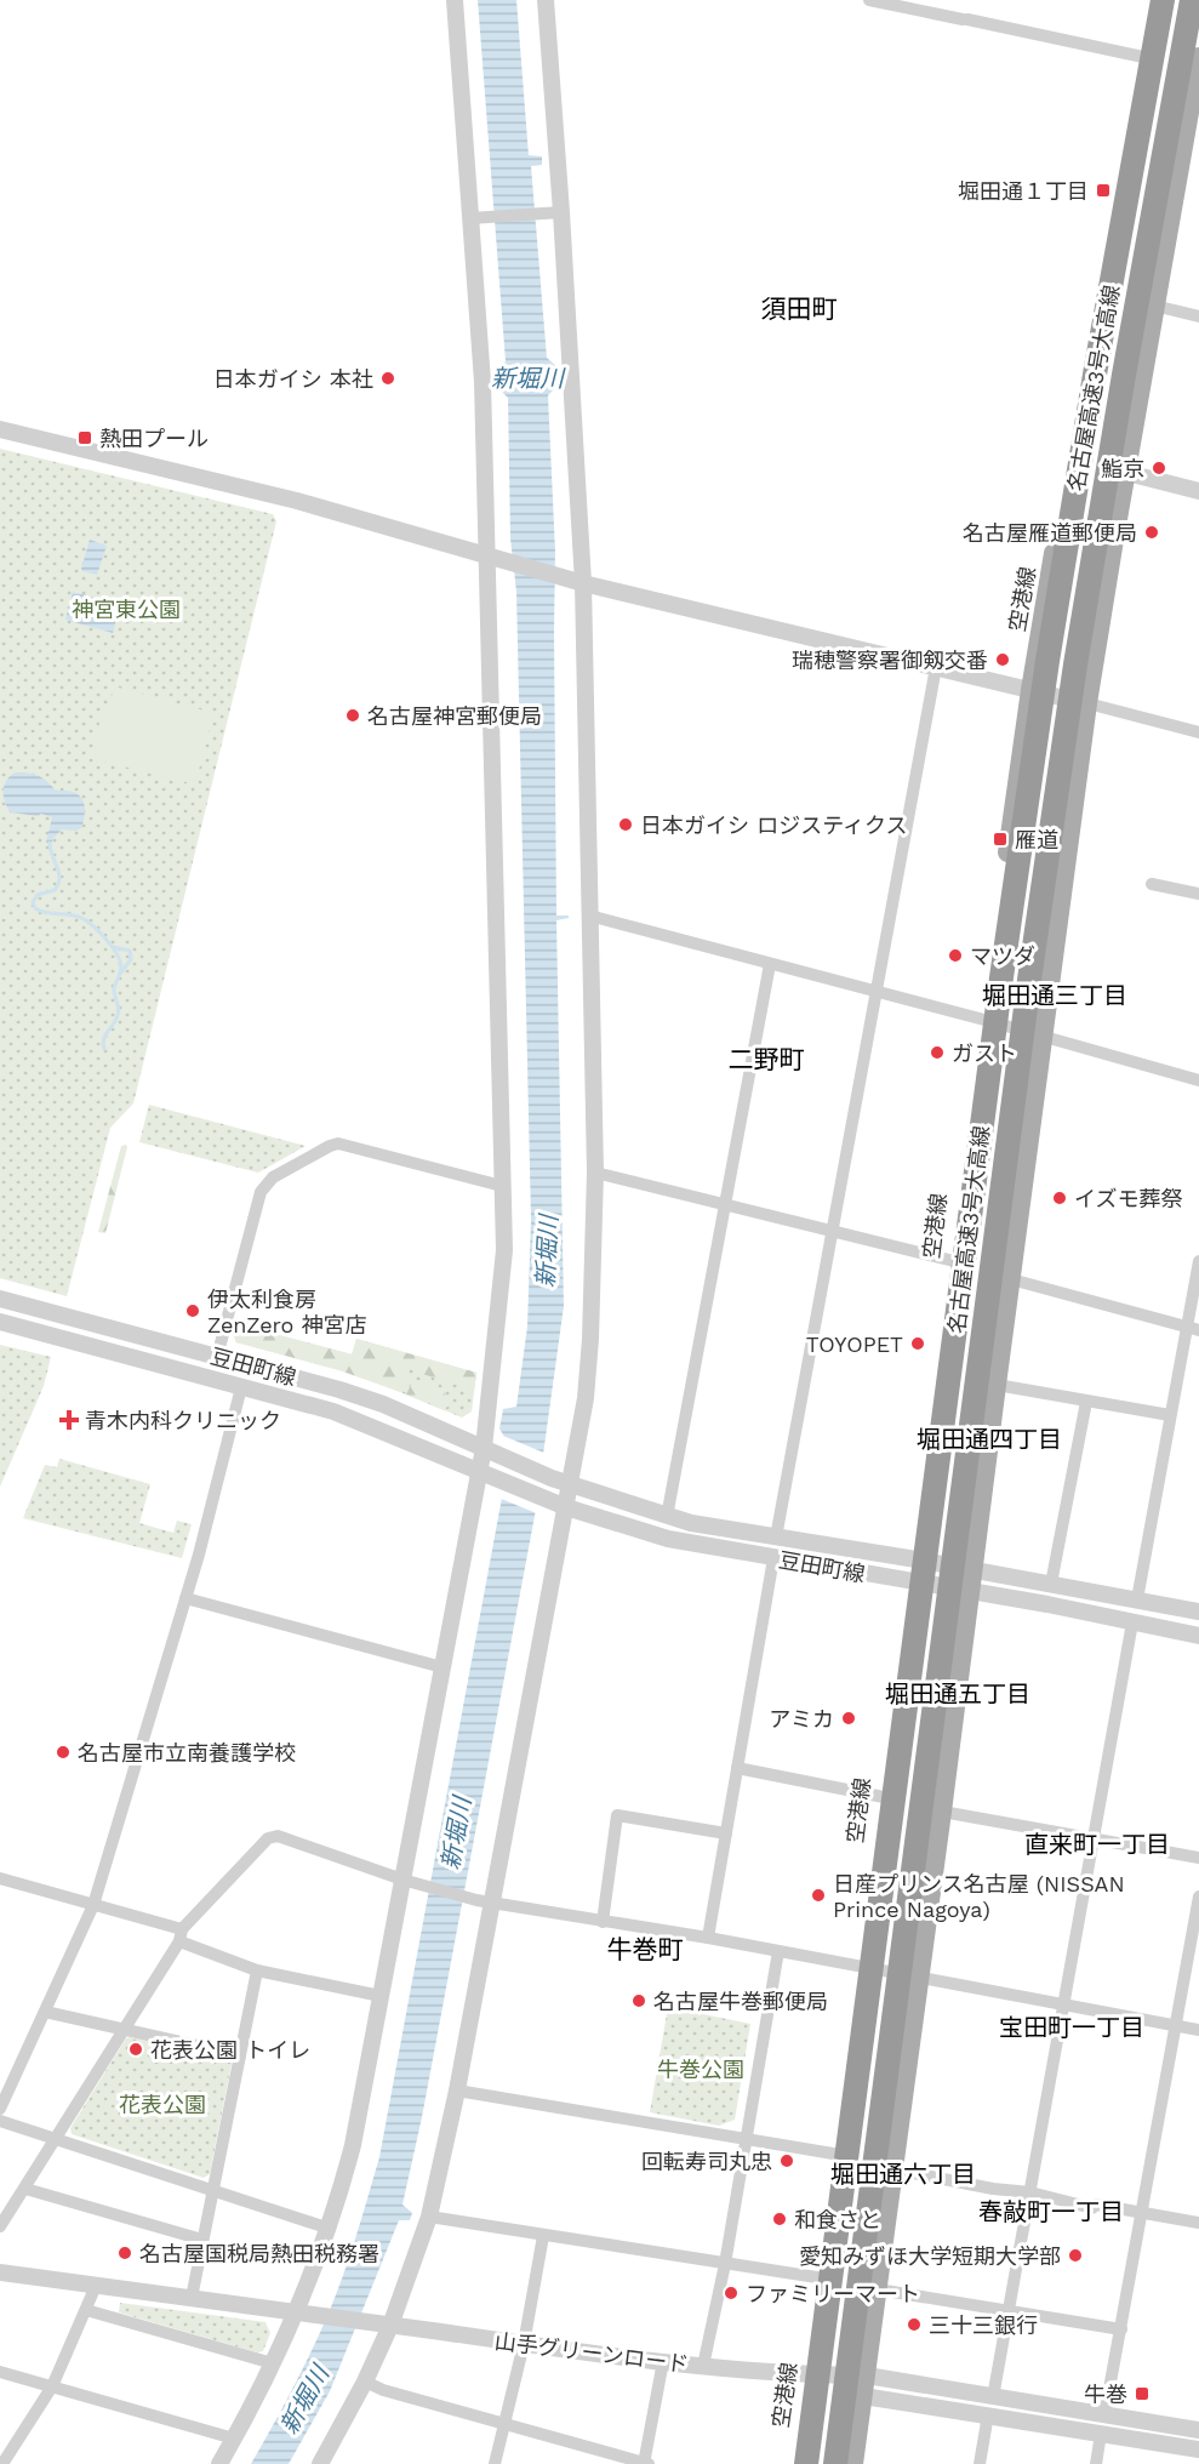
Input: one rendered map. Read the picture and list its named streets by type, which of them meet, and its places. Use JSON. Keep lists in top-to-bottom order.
{
  "streets": {
    "highway": ["名古屋高速3号大高線"],
    "main road": ["空港線"],
    "street": ["豆田町線", "山手グリーンロード"]
  },
  "crossings": [
    ["空港線", "豆田町線"],
    ["空港線", "山手グリーンロード"]
  ],
  "districts": [
    "須田町",
    "堀田通三丁目",
    "二野町",
    "堀田通四丁目",
    "堀田通五丁目",
    "直来町一丁目",
    "牛巻町",
    "宝田町一丁目",
    "堀田通六丁目",
    "春敲町一丁目"
  ],
  "water": ["新堀川"],
  "parks": ["神宮東公園", "牛巻公園", "花表公園"],
  "places": {
    "transit": [
      "堀田通１丁目",
      "熱田プール",
      "雁道",
      "牛巻"
    ],
    "other": [
      "日本ガイシ 本社",
      "鮨京",
      "名古屋雁道郵便局",
      "瑞穂警察署御剱交番",
      "名古屋神宮郵便局",
      "日本ガイシ ロジスティクス",
      "マツダ",
      "ガスト",
      "イズモ葬祭",
      "伊太利食房 ZenZero 神宮店",
      "TOYOPET",
      "アミカ",
      "名古屋市立南養護学校",
      "日産プリンス名古屋 (NISSAN Prince Nagoya)",
      "名古屋牛巻郵便局",
      "花表公園 トイレ",
      "回転寿司丸忠",
      "和食さと",
      "名古屋国税局熱田税務署",
      "愛知みずほ大学短期大学部",
      "ファミリーマート",
      "三十三銀行"
    ],
    "health": ["青木内科クリニック"]
  }
}
